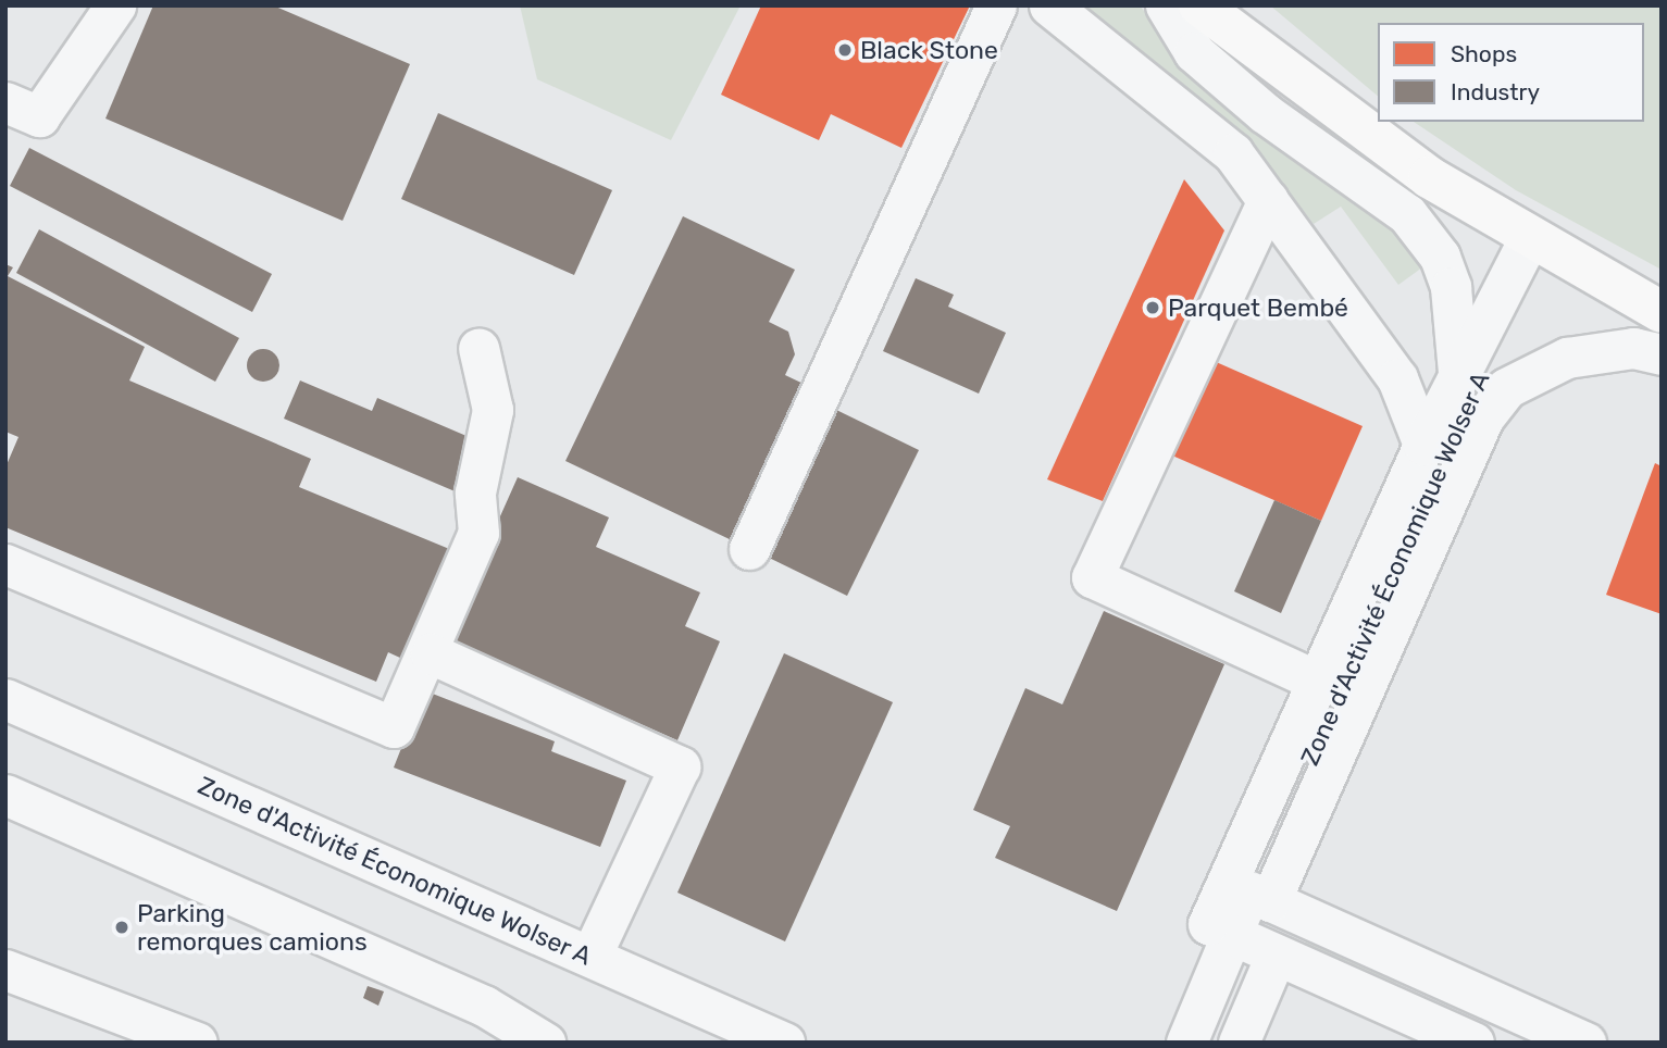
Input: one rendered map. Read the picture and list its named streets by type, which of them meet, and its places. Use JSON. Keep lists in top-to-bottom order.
{
  "streets": {
    "street": ["Zone d'Activité Économique Wolser A"]
  },
  "places": ["Black Stone", "Parquet Bembé", "Parking remorques camions"],
  "legend": ["Shops", "Industry"]
}
